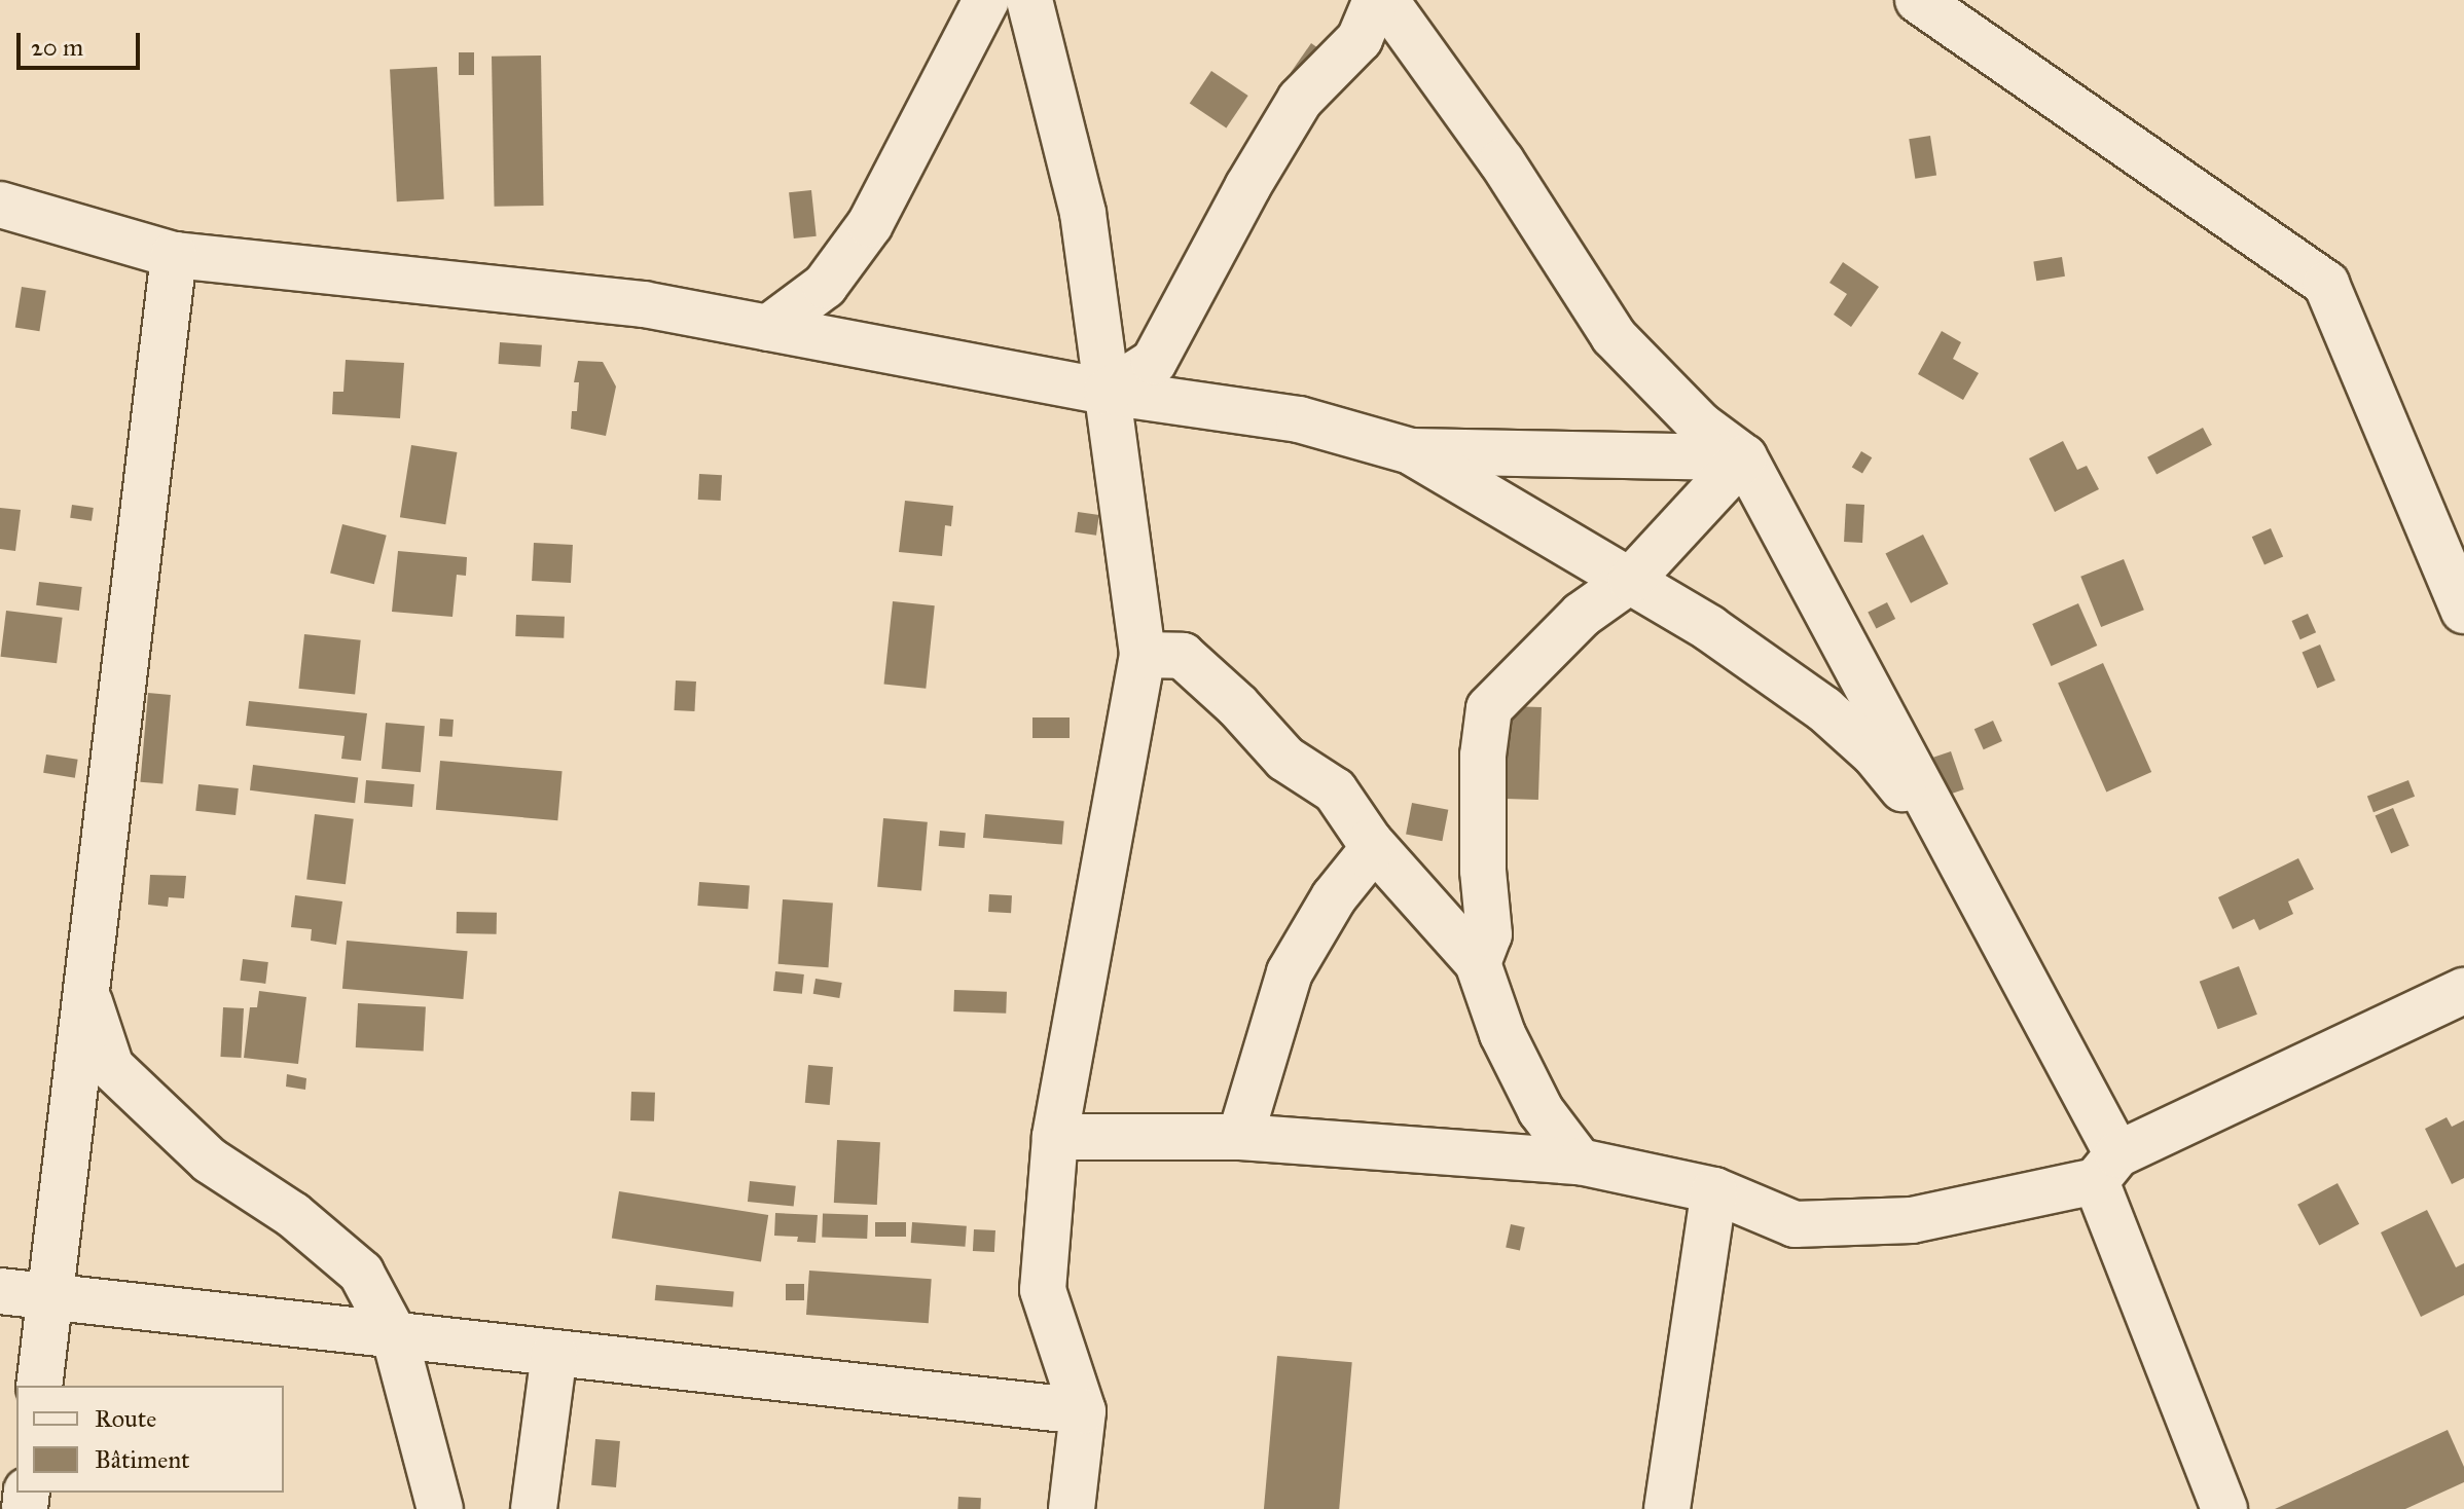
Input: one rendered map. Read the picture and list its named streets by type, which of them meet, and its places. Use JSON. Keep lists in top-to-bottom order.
{
  "legend": ["Route", "Bâtiment"],
  "scale_bar": "20 m"
}
